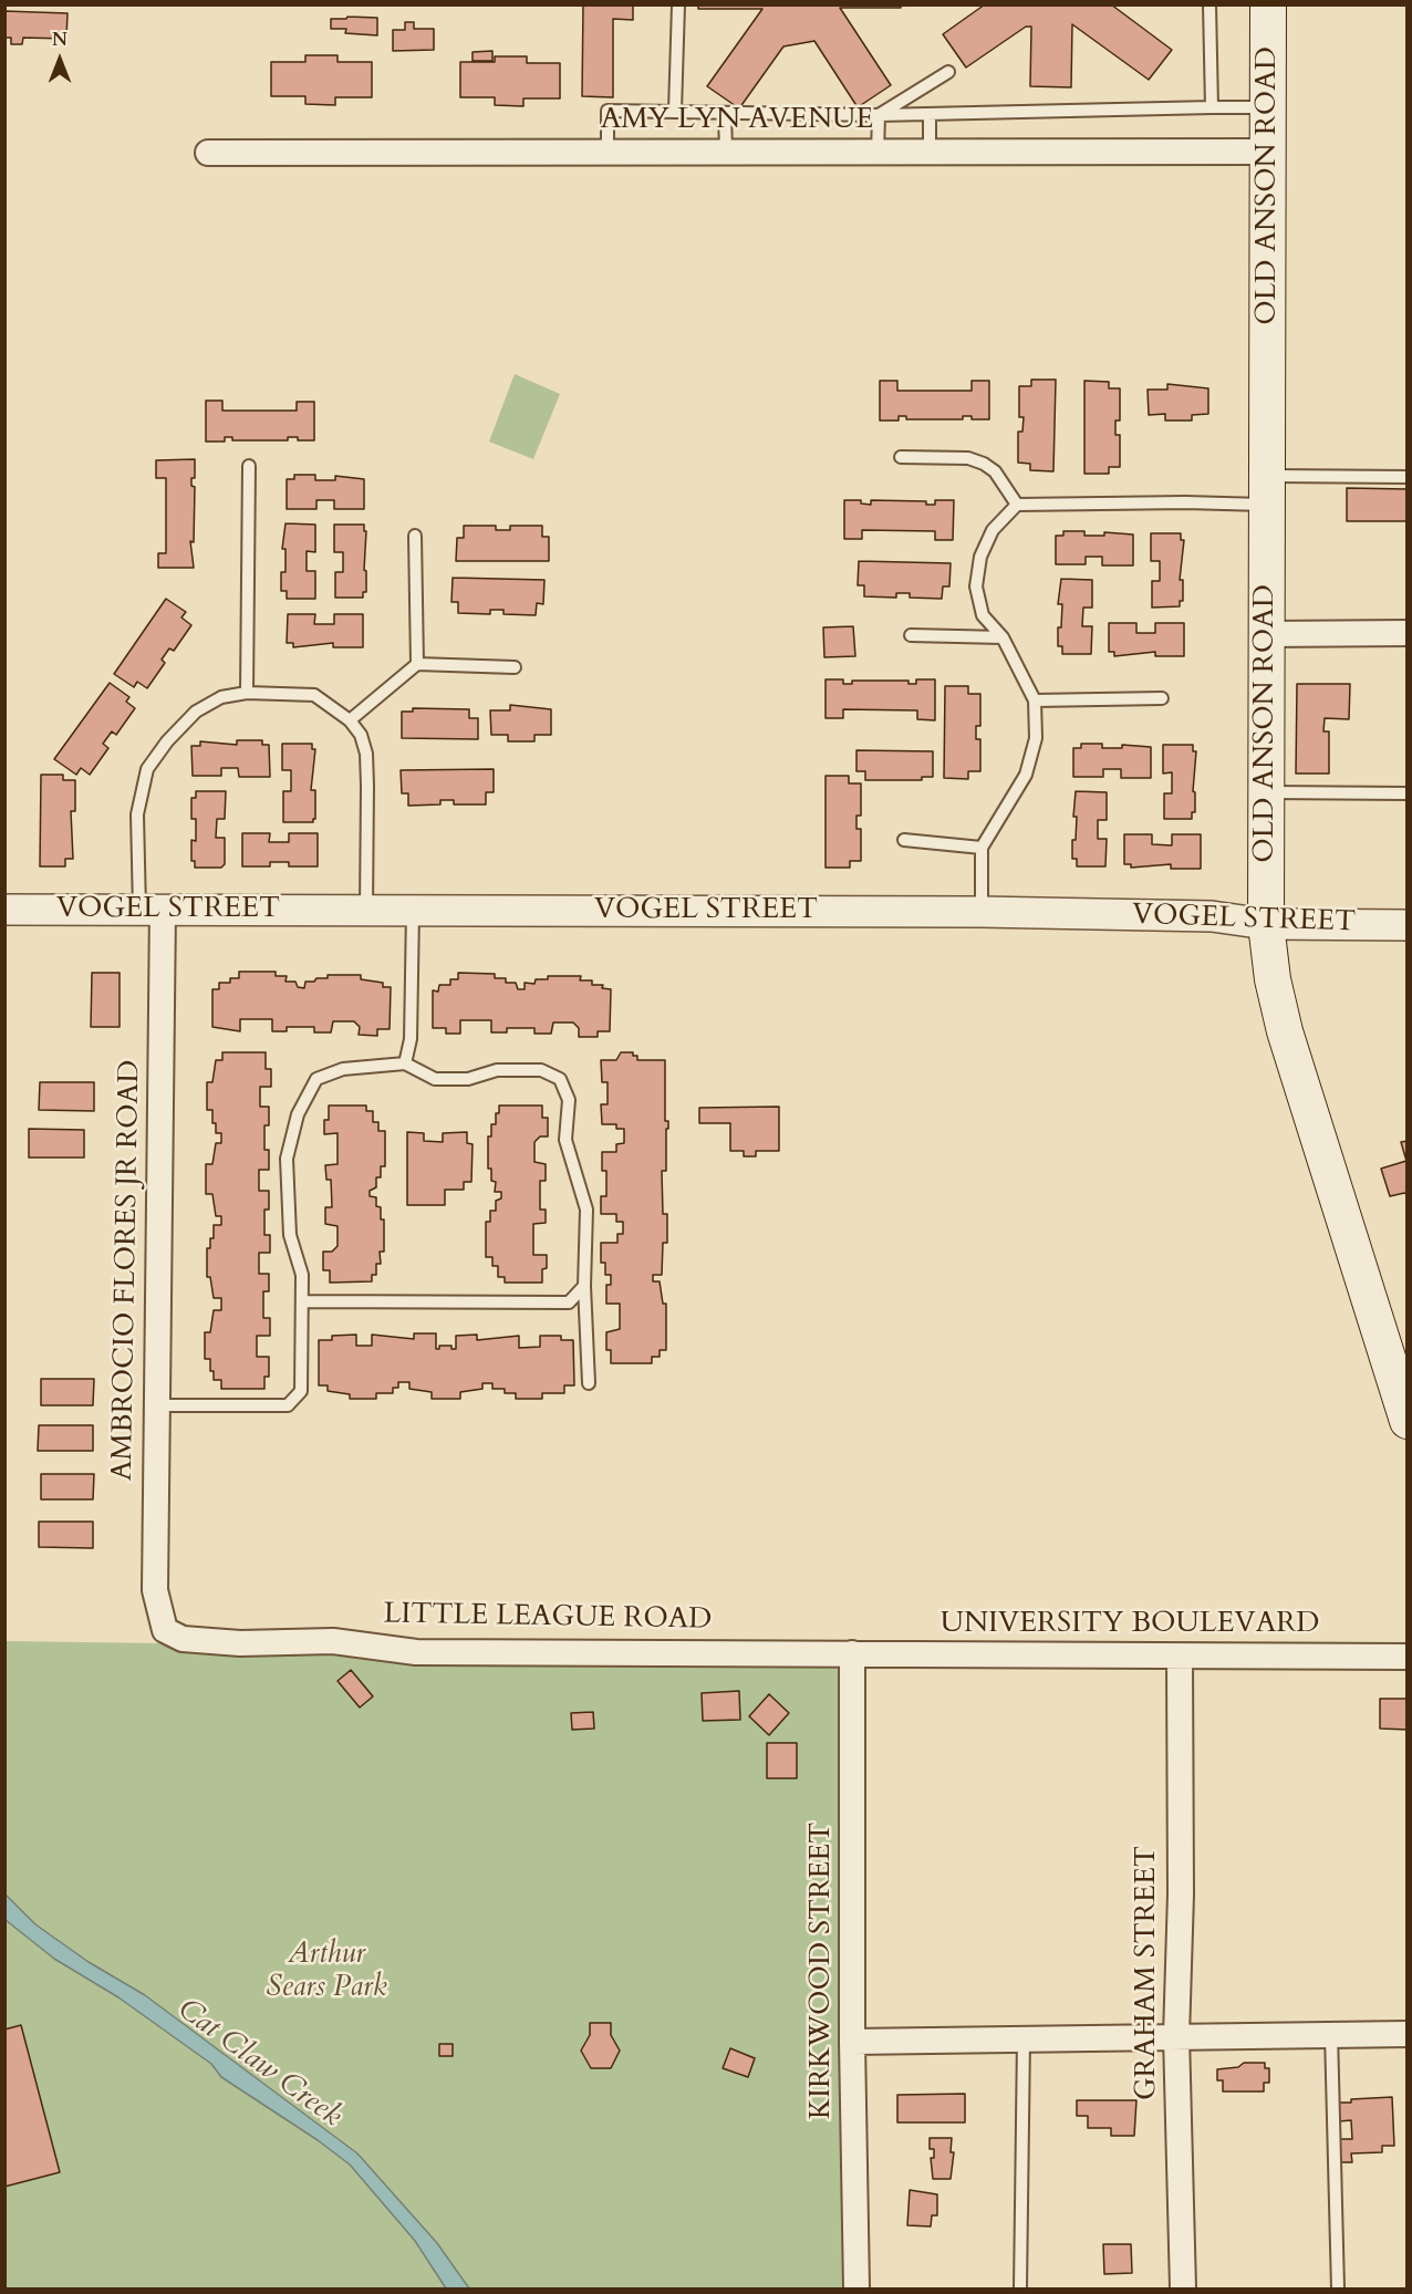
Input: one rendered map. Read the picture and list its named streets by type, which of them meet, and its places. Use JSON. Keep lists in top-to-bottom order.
{
  "streets": {
    "main road": ["OLD ANSON ROAD"],
    "street": [
      "AMY LYN AVENUE",
      "VOGEL STREET",
      "AMBROCIO FLORES JR ROAD",
      "LITTLE LEAGUE ROAD",
      "UNIVERSITY BOULEVARD",
      "KIRKWOOD STREET",
      "GRAHAM STREET"
    ]
  },
  "crossings": [
    ["AMY LYN AVENUE", "OLD ANSON ROAD"],
    ["OLD ANSON ROAD", "VOGEL STREET"],
    ["VOGEL STREET", "AMBROCIO FLORES JR ROAD"],
    ["AMBROCIO FLORES JR ROAD", "LITTLE LEAGUE ROAD"],
    ["LITTLE LEAGUE ROAD", "UNIVERSITY BOULEVARD"],
    ["LITTLE LEAGUE ROAD", "KIRKWOOD STREET"],
    ["UNIVERSITY BOULEVARD", "KIRKWOOD STREET"],
    ["UNIVERSITY BOULEVARD", "GRAHAM STREET"]
  ],
  "water": ["Cat Claw Creek"],
  "parks": ["Arthur Sears Park"],
  "north": "top"
}
